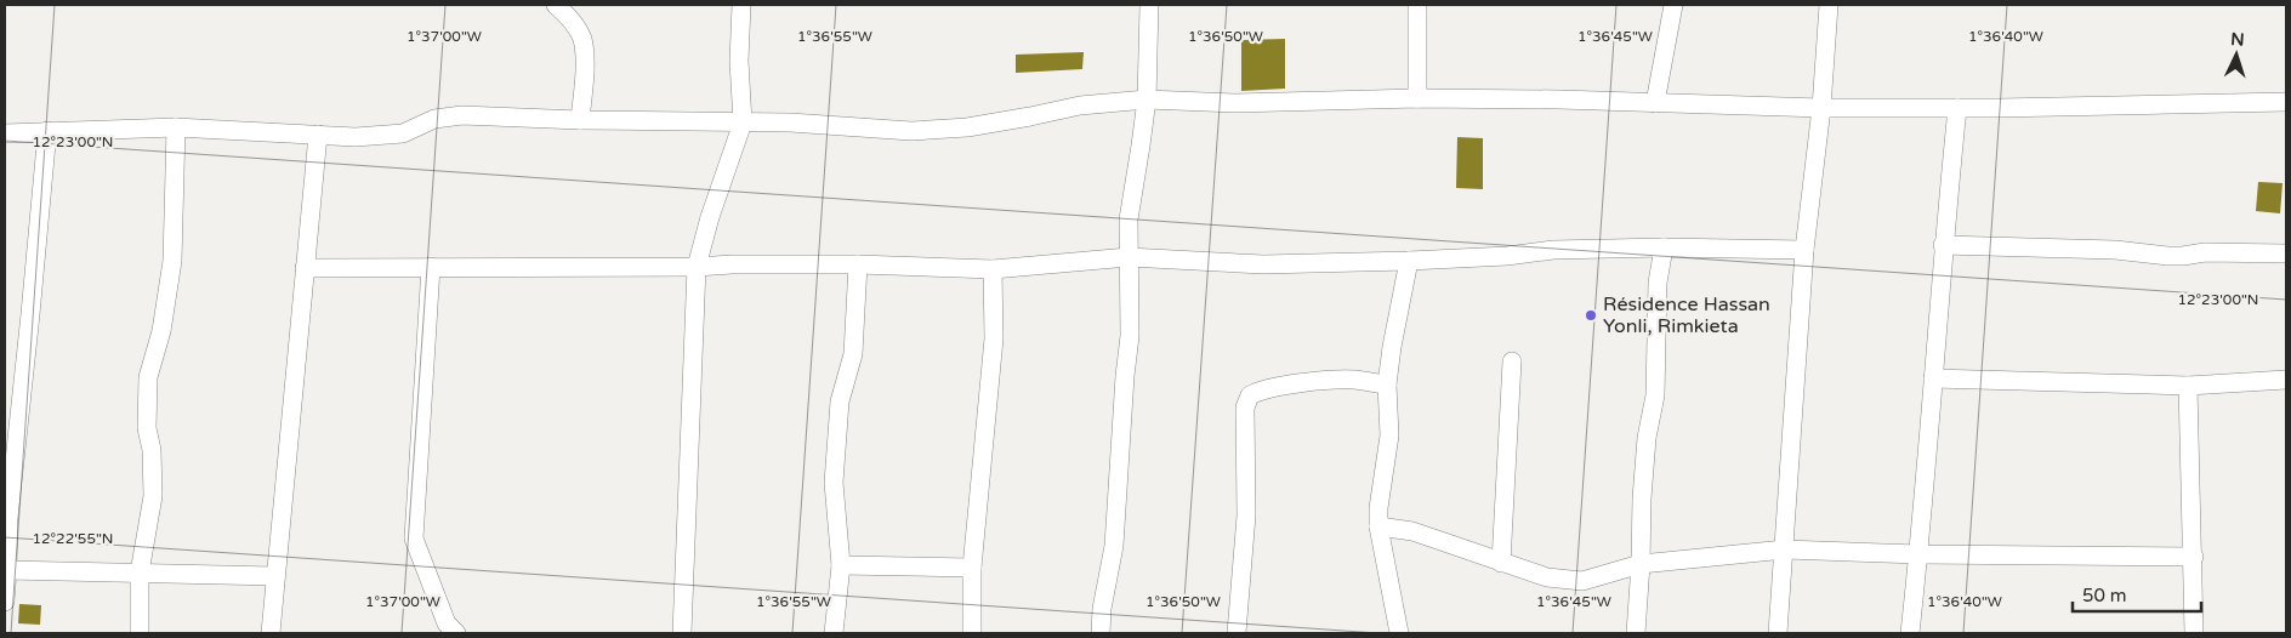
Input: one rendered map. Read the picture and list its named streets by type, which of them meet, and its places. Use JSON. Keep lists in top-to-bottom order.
{
  "places": ["Résidence Hassan Yonli, Rimkieta"],
  "scale_bar": "50 m",
  "north": "top",
  "coordinates": [
    "1°37'00\"W",
    "1°36'55\"W",
    "1°36'50\"W",
    "1°36'45\"W",
    "1°36'40\"W",
    "12°23'00\"N",
    "12°22'55\"N"
  ]
}
